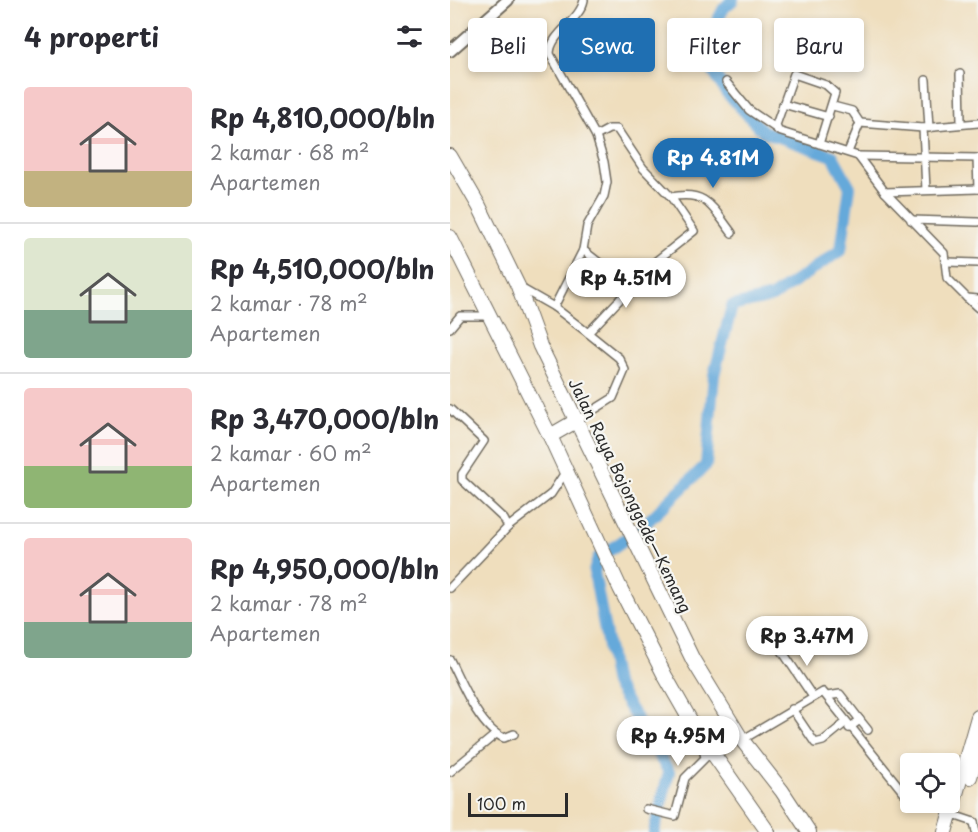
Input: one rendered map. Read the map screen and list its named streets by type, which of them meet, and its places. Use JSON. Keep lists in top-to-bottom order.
{
  "streets": {
    "highway": ["Jalan Raya Bojonggede—Kemang"]
  },
  "scale_bar": "100 m",
  "page": {
    "heading": "4 properti",
    "chip": [
      "Beli",
      "Sewa",
      "Filter",
      "Baru"
    ],
    "list": [
      {
        "name": "Rp 4,810,000/bln",
        "note": "2 kamar · 68 m² · Apartemen"
      },
      {
        "name": "Rp 4,510,000/bln",
        "note": "2 kamar · 78 m² · Apartemen"
      },
      {
        "name": "Rp 3,470,000/bln",
        "note": "2 kamar · 60 m² · Apartemen"
      },
      {
        "name": "Rp 4,950,000/bln",
        "note": "2 kamar · 78 m² · Apartemen"
      }
    ],
    "price": [
      "Rp 4.81M",
      "Rp 4.51M",
      "Rp 3.47M",
      "Rp 4.95M"
    ],
    "scale": "100 m"
  }
}
